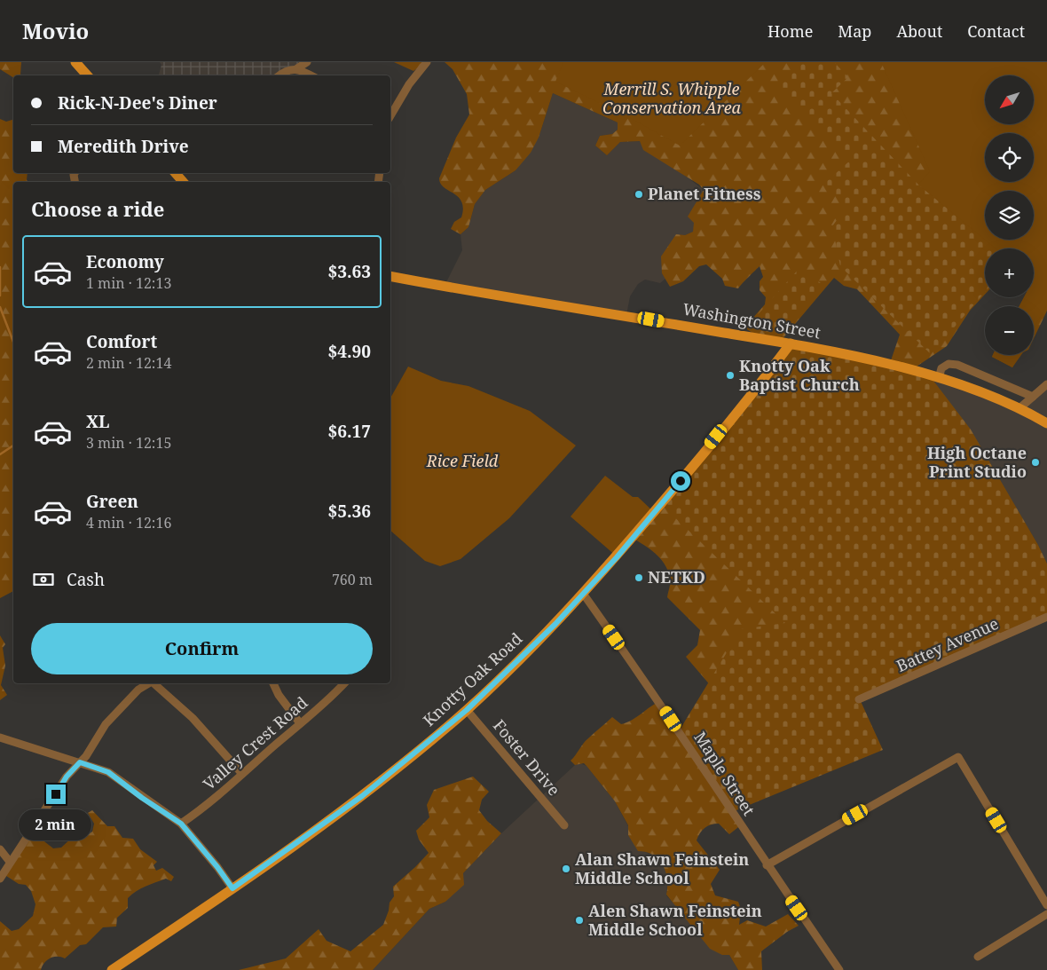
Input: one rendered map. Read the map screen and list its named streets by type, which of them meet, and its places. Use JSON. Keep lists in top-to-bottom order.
{
  "streets": {
    "main road": ["Washington Street", "Knotty Oak Road"],
    "street": [
      "Battey Avenue",
      "Valley Crest Road",
      "Foster Drive",
      "Maple Street"
    ]
  },
  "crossings": [
    ["Washington Street", "Knotty Oak Road"],
    ["Knotty Oak Road", "Foster Drive"],
    ["Knotty Oak Road", "Maple Street"]
  ],
  "parks": ["Merrill S. Whipple Conservation Area", "Rice Field"],
  "places": [
    "Planet Fitness",
    "Knotty Oak Baptist Church",
    "High Octane Print Studio",
    "NETKD",
    "Alan Shawn Feinstein Middle School",
    "Alen Shawn Feinstein Middle School"
  ],
  "north": "bottom left",
  "page": {
    "header": "Movio",
    "nav": [
      "Home",
      "Map",
      "About",
      "Contact"
    ],
    "map_buttons": ["+", "−"],
    "banner": ["Rick-N-Dee's Diner", "Meredith Drive"],
    "heading": "Choose a ride",
    "list": [
      {
        "name": "Economy",
        "note": "1 min · 12:13",
        "value": "$3.63"
      },
      {
        "name": "Comfort",
        "note": "2 min · 12:14",
        "value": "$4.90"
      },
      {
        "name": "XL",
        "note": "3 min · 12:15",
        "value": "$6.17"
      },
      {
        "name": "Green",
        "note": "4 min · 12:16",
        "value": "$5.36"
      }
    ],
    "pay": ["Cash", "760 m"],
    "buttons": "Confirm",
    "bubble": "2 min"
  }
}
